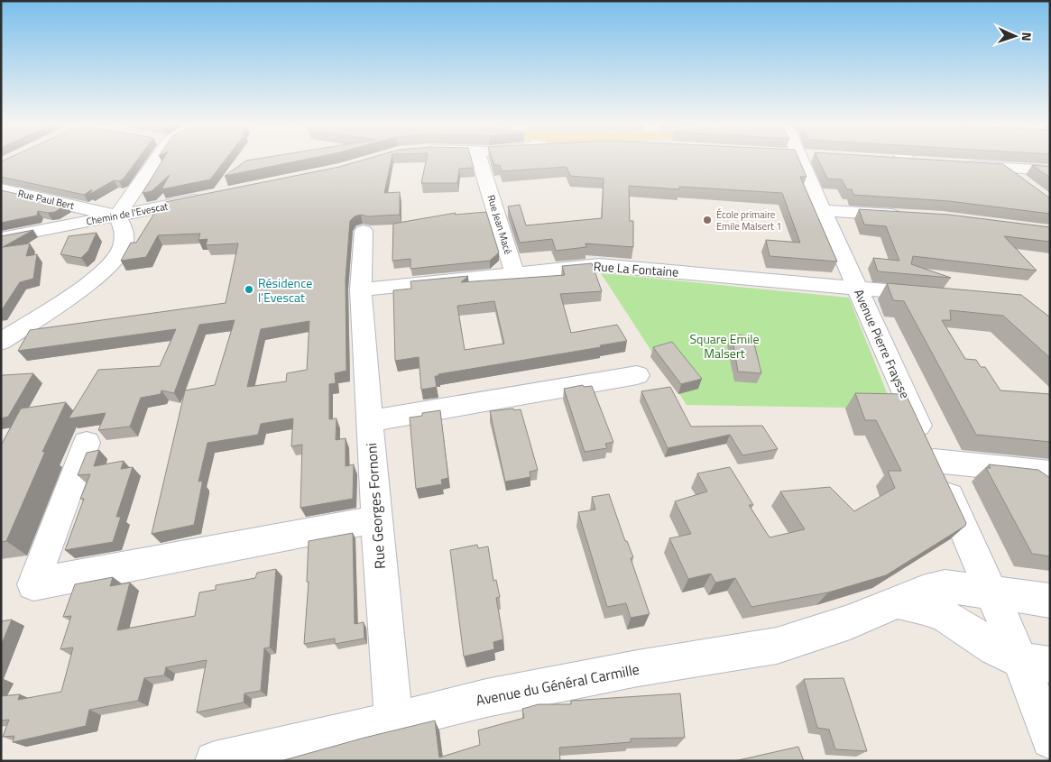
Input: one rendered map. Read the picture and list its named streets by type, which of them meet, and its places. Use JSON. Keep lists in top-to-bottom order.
{
  "streets": {
    "street": [
      "Rue Paul Bert",
      "Chemin de l'Evescat",
      "Rue Jean Macé",
      "Rue La Fontaine",
      "Avenue Pierre Fraysse",
      "Rue Georges Fornoni",
      "Avenue du Général Carmille"
    ]
  },
  "crossings": [
    ["Rue Paul Bert", "Chemin de l'Evescat"],
    ["Rue Jean Macé", "Rue La Fontaine"],
    ["Rue La Fontaine", "Avenue Pierre Fraysse"],
    ["Rue La Fontaine", "Rue Georges Fornoni"],
    ["Avenue Pierre Fraysse", "Avenue du Général Carmille"],
    ["Rue Georges Fornoni", "Avenue du Général Carmille"]
  ],
  "parks": ["Square Emile Malsert"],
  "places": ["École primaire Emile Malsert 1", "Résidence l'Evescat"],
  "north": "right"
}
